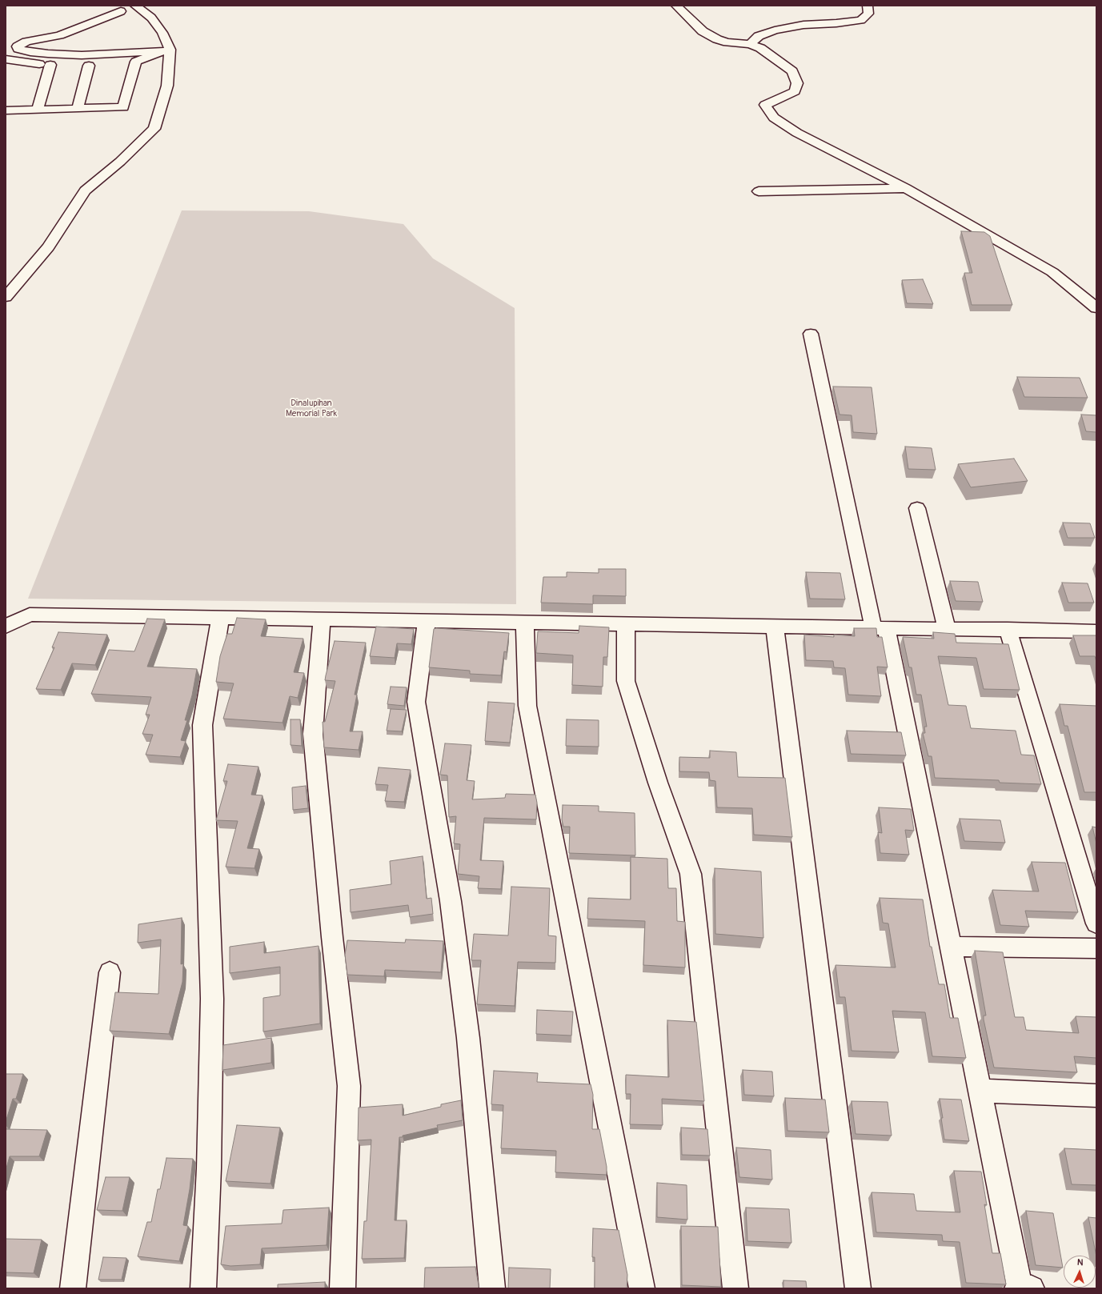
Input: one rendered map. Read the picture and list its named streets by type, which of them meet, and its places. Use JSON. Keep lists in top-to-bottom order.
{
  "parks": ["Dinalupihan Memorial Park"],
  "north": "top"
}
